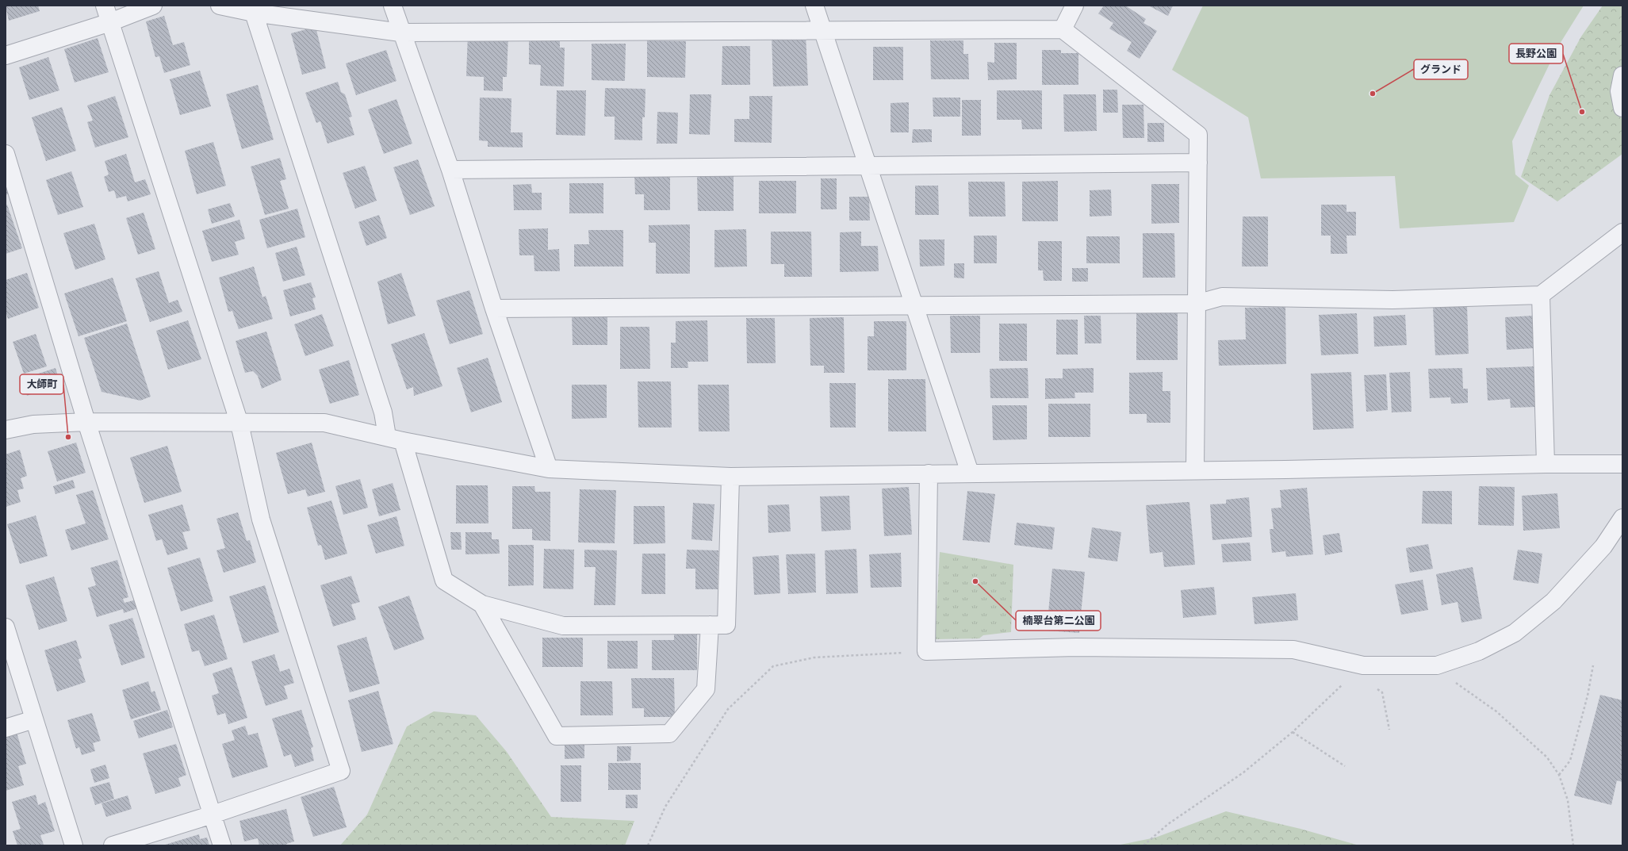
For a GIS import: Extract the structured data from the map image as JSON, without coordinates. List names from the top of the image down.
{
  "places": [
    "グランド",
    "長野公園",
    "大師町",
    "楠翠台第二公園"
  ]
}
